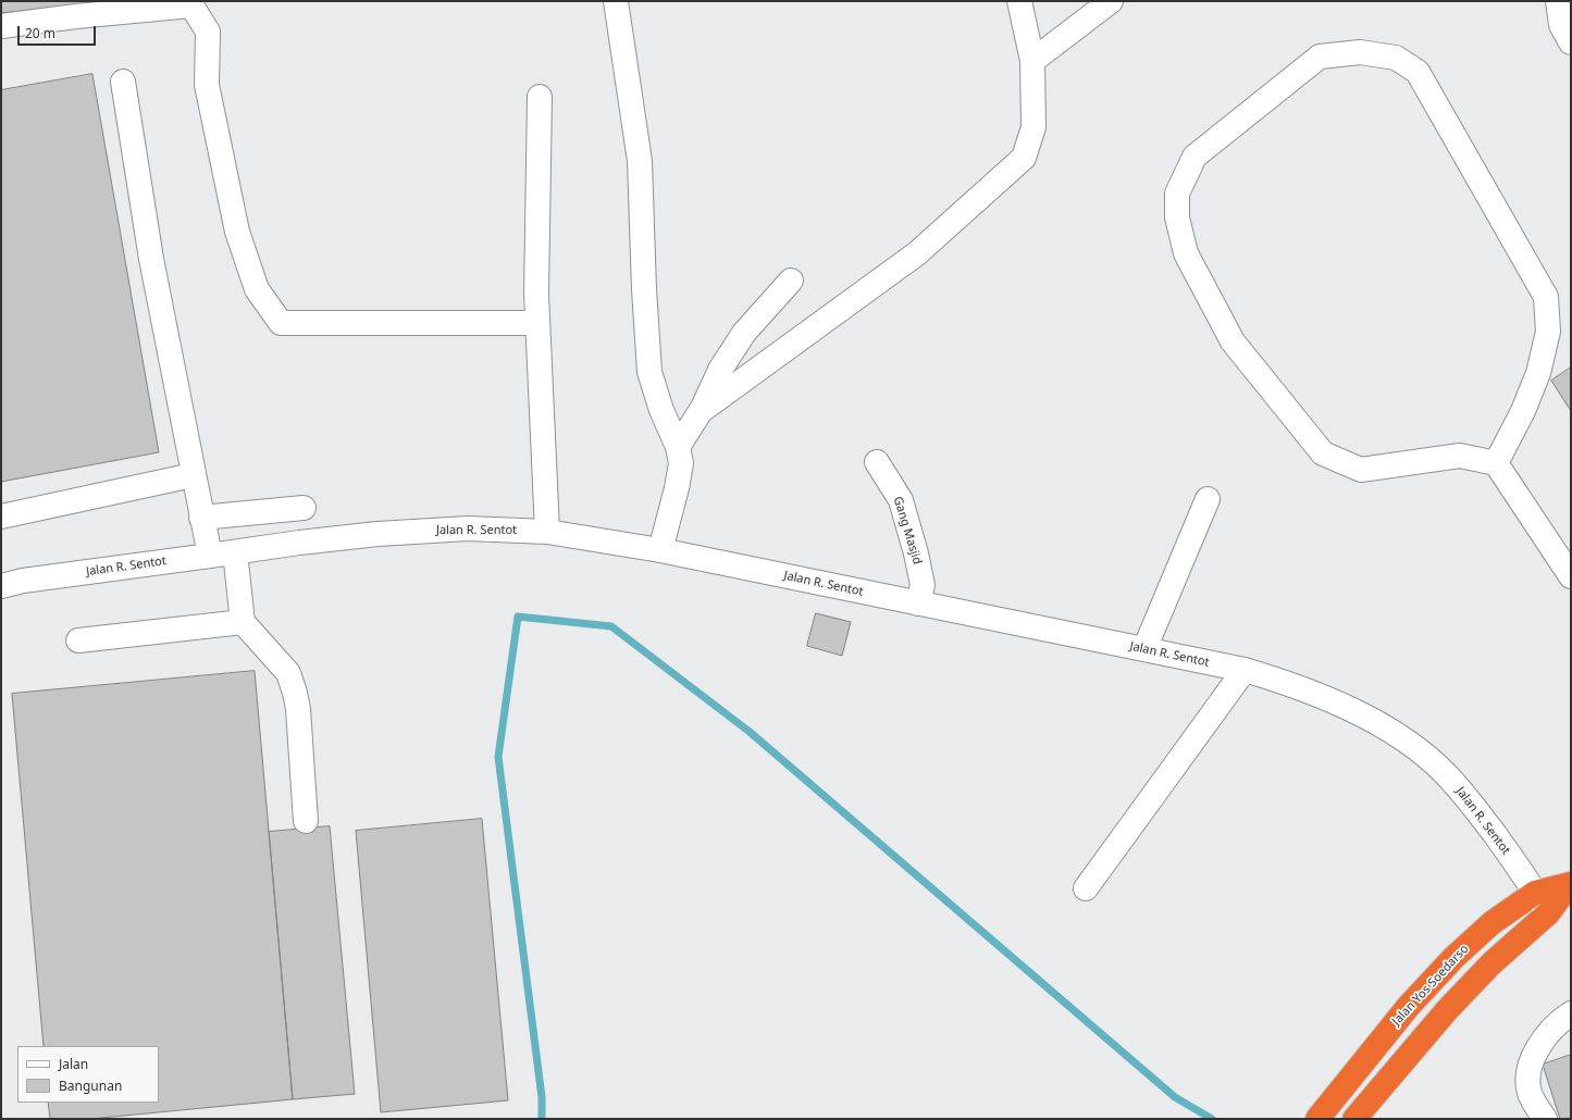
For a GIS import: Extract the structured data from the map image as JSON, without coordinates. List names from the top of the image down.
{
  "streets": {
    "highway": ["Jalan Yos Soedarso"],
    "street": ["Jalan R. Sentot", "Gang Masjid"]
  },
  "crossings": [
    ["Jalan R. Sentot", "Gang Masjid"],
    ["Jalan R. Sentot", "Jalan Yos Soedarso"]
  ],
  "legend": ["Jalan", "Bangunan"],
  "scale_bar": "20 m"
}
